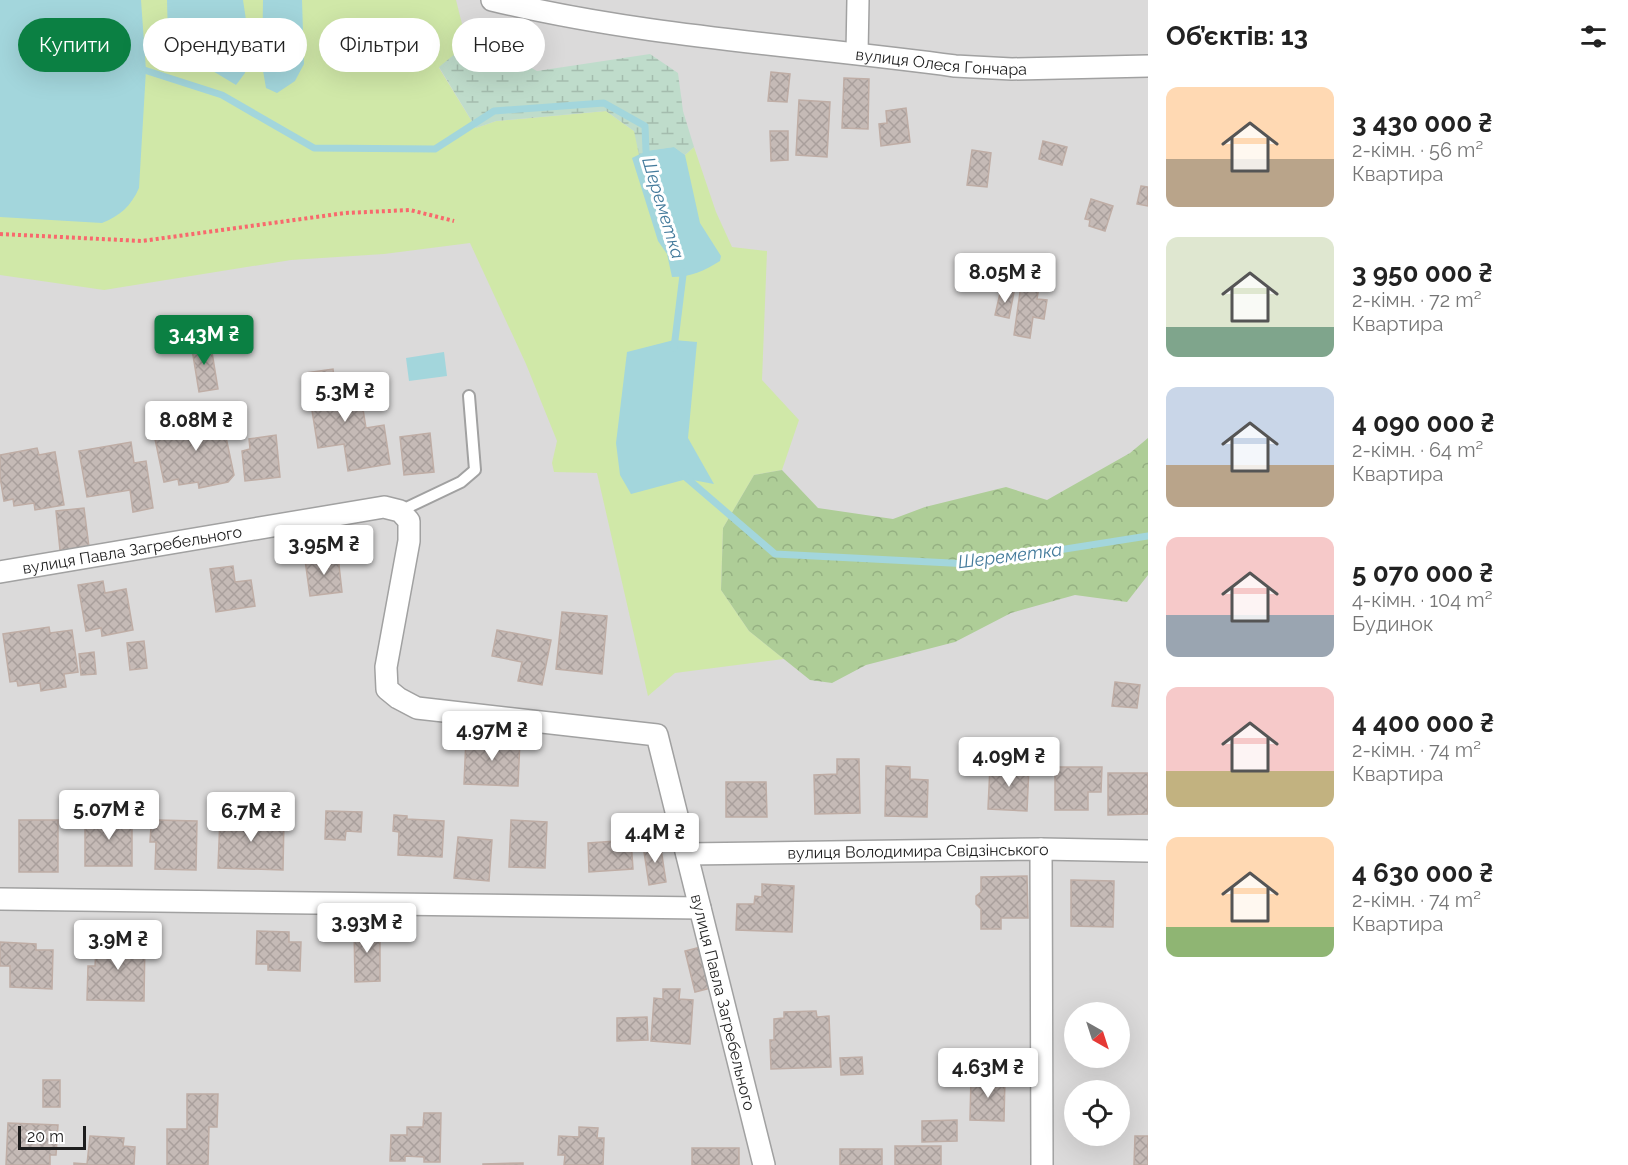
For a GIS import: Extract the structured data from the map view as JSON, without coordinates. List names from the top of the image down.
{
  "streets": {
    "street": ["вулиця Олеся Гончара", "вулиця Павла Загребельного", "вулиця Володимира Свідзінського"]
  },
  "crossings": [
    ["вулиця Павла Загребельного", "вулиця Володимира Свідзінського"]
  ],
  "water": ["Шереметка"],
  "scale_bar": "20 m",
  "north": "bottom right",
  "page": {
    "heading": "Об’єктів: 13",
    "chip": [
      "Купити",
      "Орендувати",
      "Фільтри",
      "Нове"
    ],
    "list": [
      {
        "name": "3 430 000 ₴",
        "note": "2-кімн. · 56 m² · Квартира"
      },
      {
        "name": "3 950 000 ₴",
        "note": "2-кімн. · 72 m² · Квартира"
      },
      {
        "name": "4 090 000 ₴",
        "note": "2-кімн. · 64 m² · Квартира"
      },
      {
        "name": "5 070 000 ₴",
        "note": "4-кімн. · 104 m² · Будинок"
      },
      {
        "name": "4 400 000 ₴",
        "note": "2-кімн. · 74 m² · Квартира"
      },
      {
        "name": "4 630 000 ₴",
        "note": "2-кімн. · 74 m² · Квартира"
      }
    ],
    "price": [
      "8.05M ₴",
      "3.43M ₴",
      "5.3M ₴",
      "8.08M ₴",
      "3.95M ₴",
      "4.97M ₴",
      "4.09M ₴",
      "5.07M ₴",
      "6.7M ₴",
      "4.4M ₴",
      "3.93M ₴",
      "3.9M ₴",
      "4.63M ₴"
    ],
    "scale": "20 m"
  }
}
